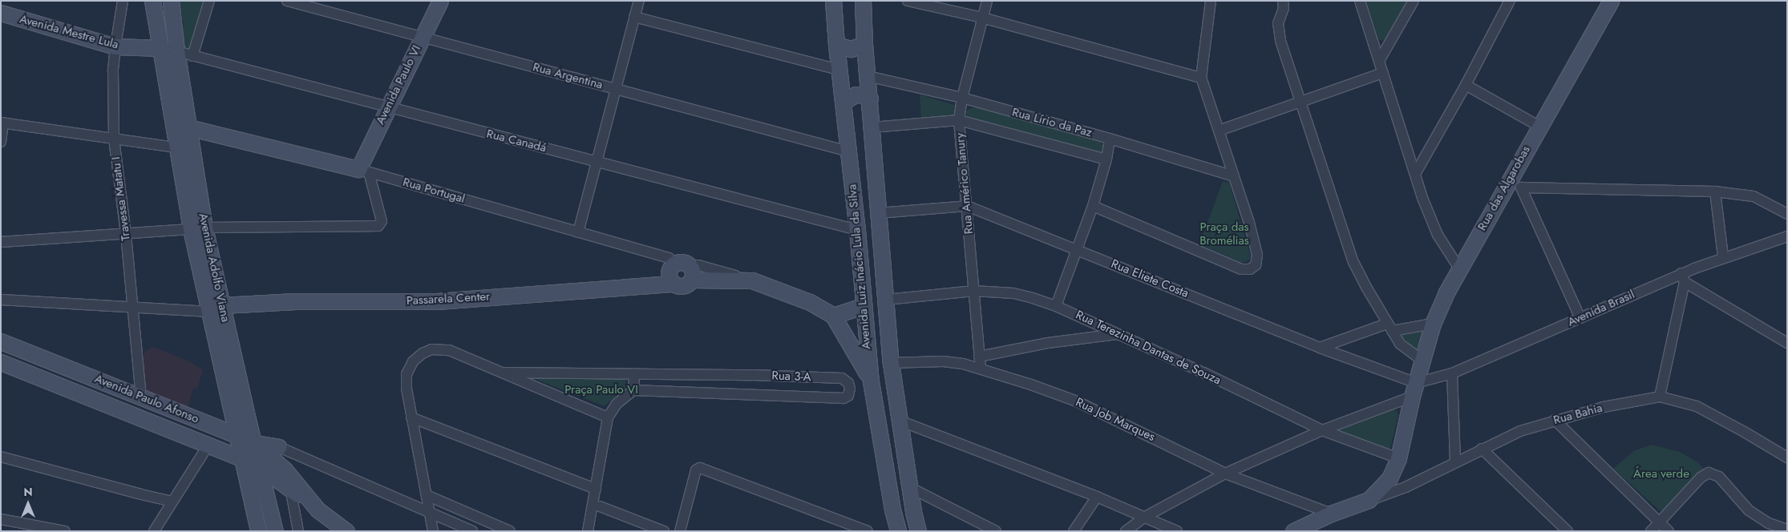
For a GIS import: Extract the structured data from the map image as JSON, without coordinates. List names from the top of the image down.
{
  "streets": {
    "street": [
      "Avenida Mestre Lula",
      "Rua Argentina",
      "Avenida Paulo VI",
      "Rua Lírio da Paz",
      "Rua Canadá",
      "Rua Américo Tanury",
      "Rua das Algarobas",
      "Rua Portugal",
      "Travessa Matatu I",
      "Avenida Luiz Inácio Lula da Silva",
      "Avenida Adolfo Viana",
      "Rua Eliete Costa",
      "Passarela Center",
      "Avenida Brasil",
      "Rua Terezinha Dantas de Souza",
      "Rua 3-A",
      "Avenida Paulo Afonso",
      "Rua Bahia",
      "Rua Job Marques"
    ]
  },
  "crossings": [
    ["Avenida Mestre Lula", "Rua Canadá"],
    ["Avenida Mestre Lula", "Travessa Matatu I"],
    ["Avenida Mestre Lula", "Avenida Adolfo Viana"],
    ["Rua Argentina", "Avenida Paulo VI"],
    ["Rua Argentina", "Avenida Luiz Inácio Lula da Silva"],
    ["Avenida Paulo VI", "Rua Canadá"],
    ["Avenida Paulo VI", "Rua Portugal"],
    ["Rua Lírio da Paz", "Rua Américo Tanury"],
    ["Rua Lírio da Paz", "Avenida Luiz Inácio Lula da Silva"],
    ["Rua Canadá", "Avenida Luiz Inácio Lula da Silva"],
    ["Rua Canadá", "Avenida Adolfo Viana"],
    ["Rua Américo Tanury", "Rua Eliete Costa"],
    ["Rua Américo Tanury", "Rua Terezinha Dantas de Souza"],
    ["Rua Américo Tanury", "Rua Job Marques"],
    ["Rua das Algarobas", "Rua Eliete Costa"],
    ["Rua das Algarobas", "Avenida Brasil"],
    ["Rua das Algarobas", "Rua Terezinha Dantas de Souza"],
    ["Rua das Algarobas", "Rua Bahia"],
    ["Rua Portugal", "Avenida Adolfo Viana"],
    ["Rua Portugal", "Passarela Center"],
    ["Travessa Matatu I", "Avenida Paulo Afonso"],
    ["Avenida Luiz Inácio Lula da Silva", "Rua Eliete Costa"],
    ["Avenida Luiz Inácio Lula da Silva", "Rua Terezinha Dantas de Souza"],
    ["Avenida Luiz Inácio Lula da Silva", "Rua Job Marques"],
    ["Avenida Adolfo Viana", "Passarela Center"],
    ["Avenida Adolfo Viana", "Avenida Paulo Afonso"],
    ["Rua Eliete Costa", "Avenida Brasil"],
    ["Avenida Brasil", "Rua Terezinha Dantas de Souza"],
    ["Avenida Brasil", "Rua Job Marques"]
  ],
  "parks": ["Praça das Bromélias", "Praça Paulo VI", "Área verde"],
  "north": "top"
}
